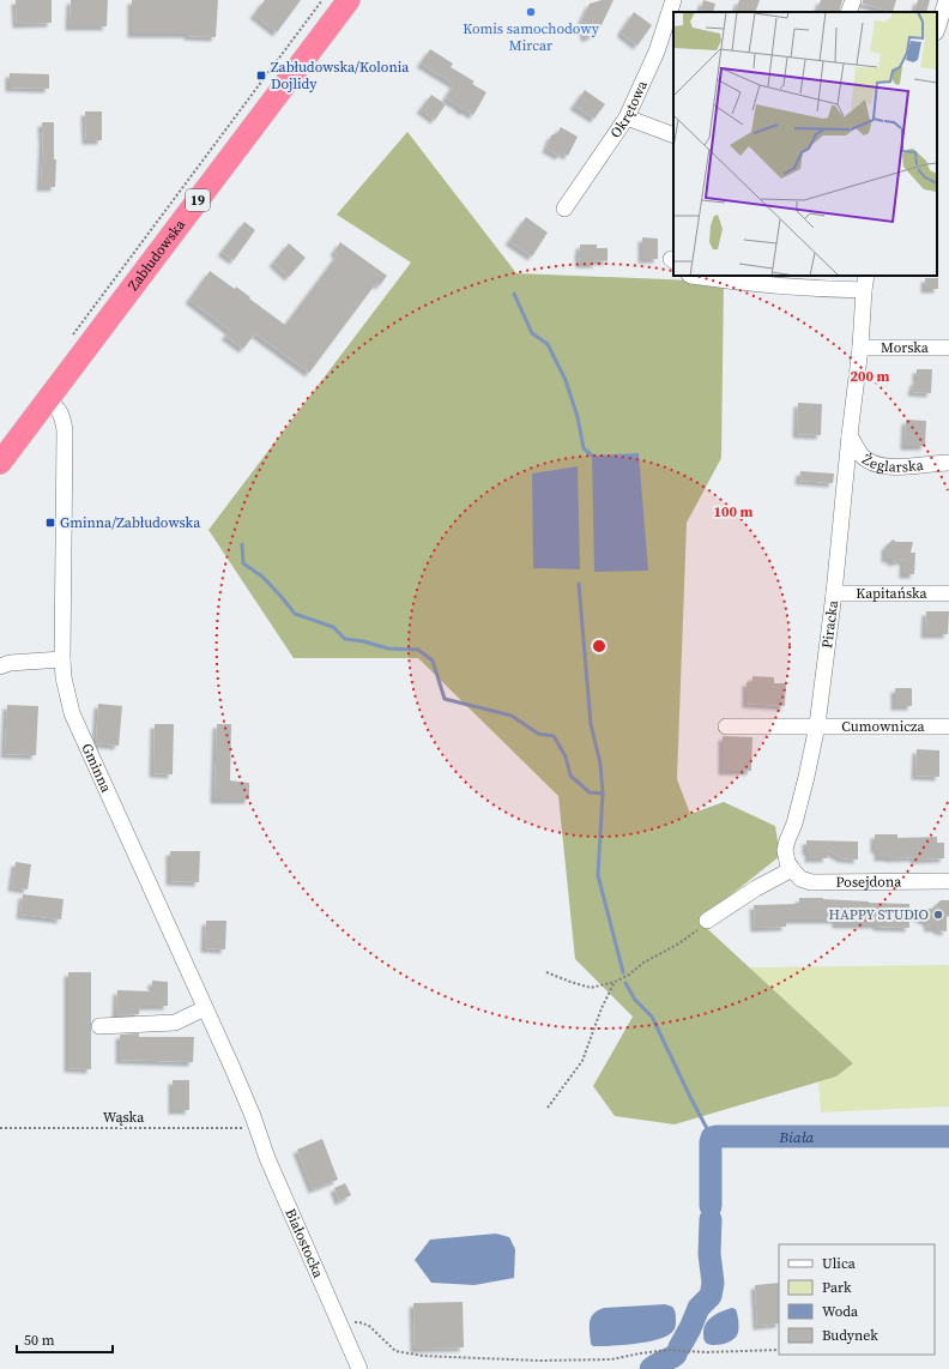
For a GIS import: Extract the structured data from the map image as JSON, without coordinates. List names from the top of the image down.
{
  "streets": {
    "highway": ["19", "Zabłudowska"],
    "street": [
      "Okrętowa",
      "Morska",
      "Żeglarska",
      "Kapitańska",
      "Piracka",
      "Cumownicza",
      "Gminna",
      "Posejdona",
      "Białostocka"
    ],
    "path": ["Wąska"]
  },
  "crossings": [
    ["Zabłudowska", "Gminna"],
    ["Morska", "Piracka"],
    ["Żeglarska", "Piracka"],
    ["Kapitańska", "Piracka"],
    ["Piracka", "Cumownicza"],
    ["Piracka", "Posejdona"],
    ["Gminna", "Wąska"],
    ["Gminna", "Białostocka"],
    ["Wąska", "Białostocka"]
  ],
  "water": ["Biała"],
  "places": {
    "other": ["Komis samochodowy Mircar", "HAPPY STUDIO"],
    "transit": ["Zabłudowska/Kolonia Dojlidy", "Gminna/Zabłudowska"]
  },
  "legend": [
    "Ulica",
    "Park",
    "Woda",
    "Budynek"
  ],
  "scale_bar": "50 m",
  "rings": ["200 m", "100 m"]
}
